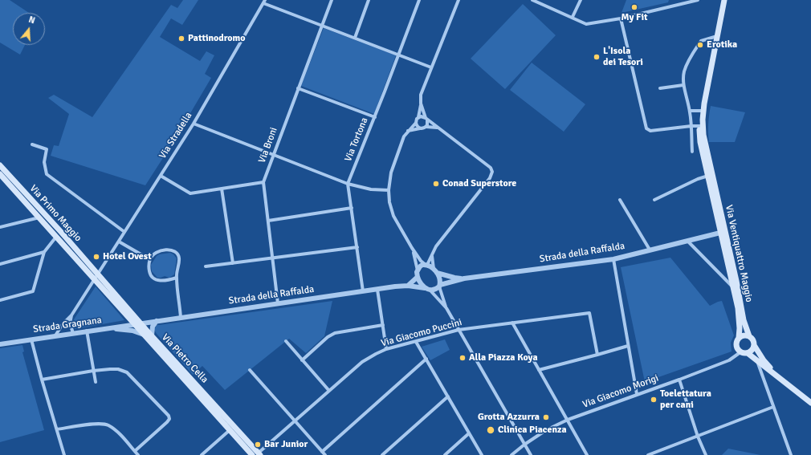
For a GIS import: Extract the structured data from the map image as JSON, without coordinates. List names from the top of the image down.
{
  "streets": {
    "main road": ["Via Primo Maggio", "Via Ventiquattro Maggio", "Via Pietro Cella"],
    "street": [
      "Via Stradella",
      "Via Tortona",
      "Via Broni",
      "Strada della Raffalda",
      "Strada Gragnana",
      "Via Giacomo Puccini",
      "Via Giacomo Morigi"
    ]
  },
  "crossings": [
    ["Via Stradella", "Via Primo Maggio"],
    ["Via Stradella", "Strada Gragnana"],
    ["Via Stradella", "Via Pietro Cella"],
    ["Via Broni", "Strada della Raffalda"],
    ["Via Primo Maggio", "Via Pietro Cella"],
    ["Strada della Raffalda", "Via Ventiquattro Maggio"],
    ["Strada della Raffalda", "Strada Gragnana"],
    ["Strada della Raffalda", "Via Pietro Cella"],
    ["Via Ventiquattro Maggio", "Via Giacomo Morigi"],
    ["Strada Gragnana", "Via Pietro Cella"],
    ["Via Giacomo Puccini", "Via Pietro Cella"]
  ],
  "places": [
    "My Fit",
    "Pattinodromo",
    "Erotika",
    "L'Isola dei Tesori",
    "Conad Superstore",
    "Hotel Ovest",
    "Alla Piazza Koya",
    "Toelettatura per cani",
    "Grotta Azzurra",
    "Clinica Piacenza",
    "Bar Junior"
  ],
  "north": "top"
}
